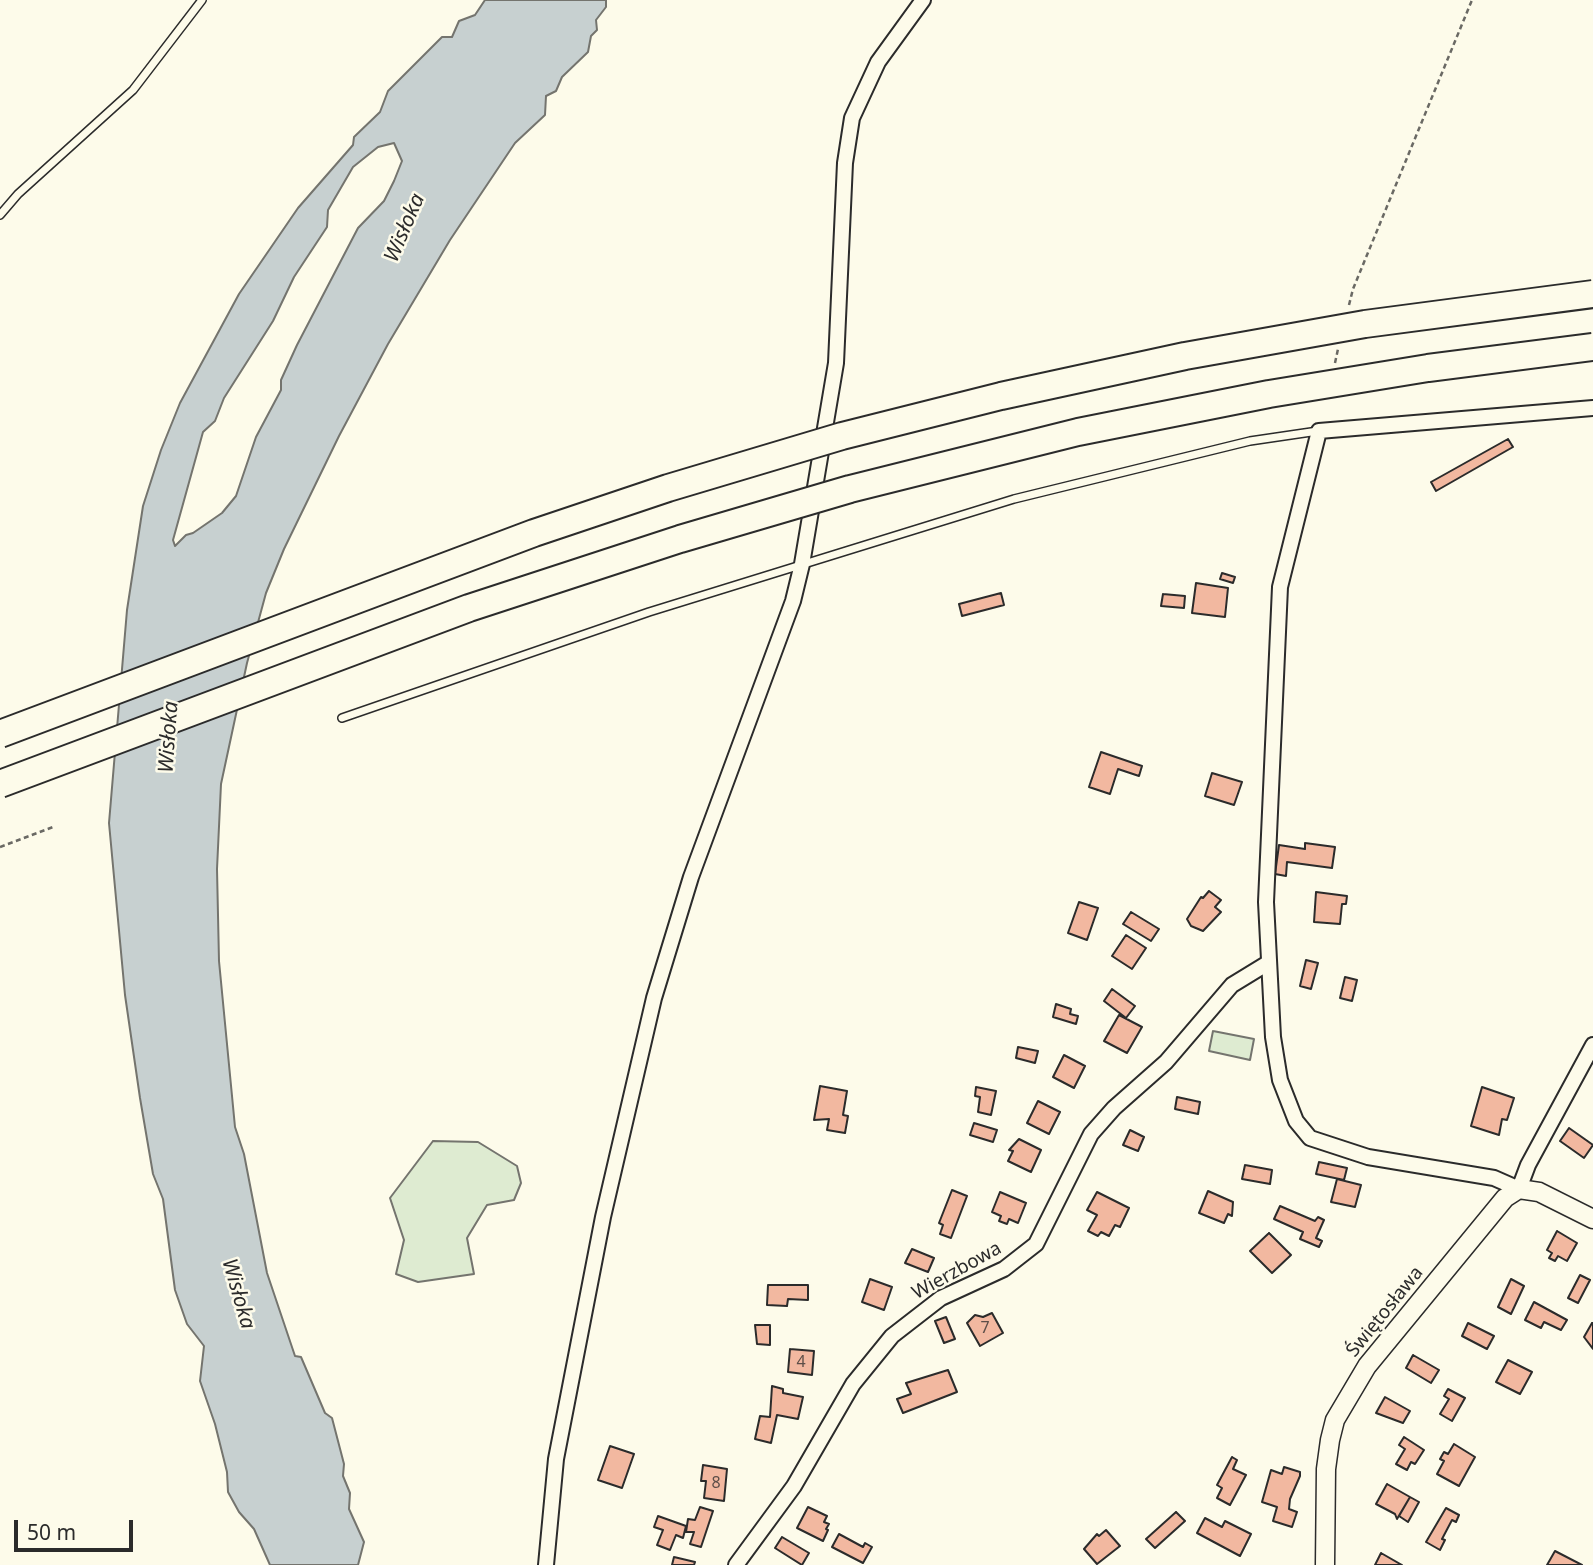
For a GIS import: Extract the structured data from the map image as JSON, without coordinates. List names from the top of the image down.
{
  "streets": {
    "street": ["Wierzbowa", "Świętosława"]
  },
  "water": ["Wisłoka"],
  "house_numbers": ["7", "4", "8"],
  "scale_bar": "50 m"
}
